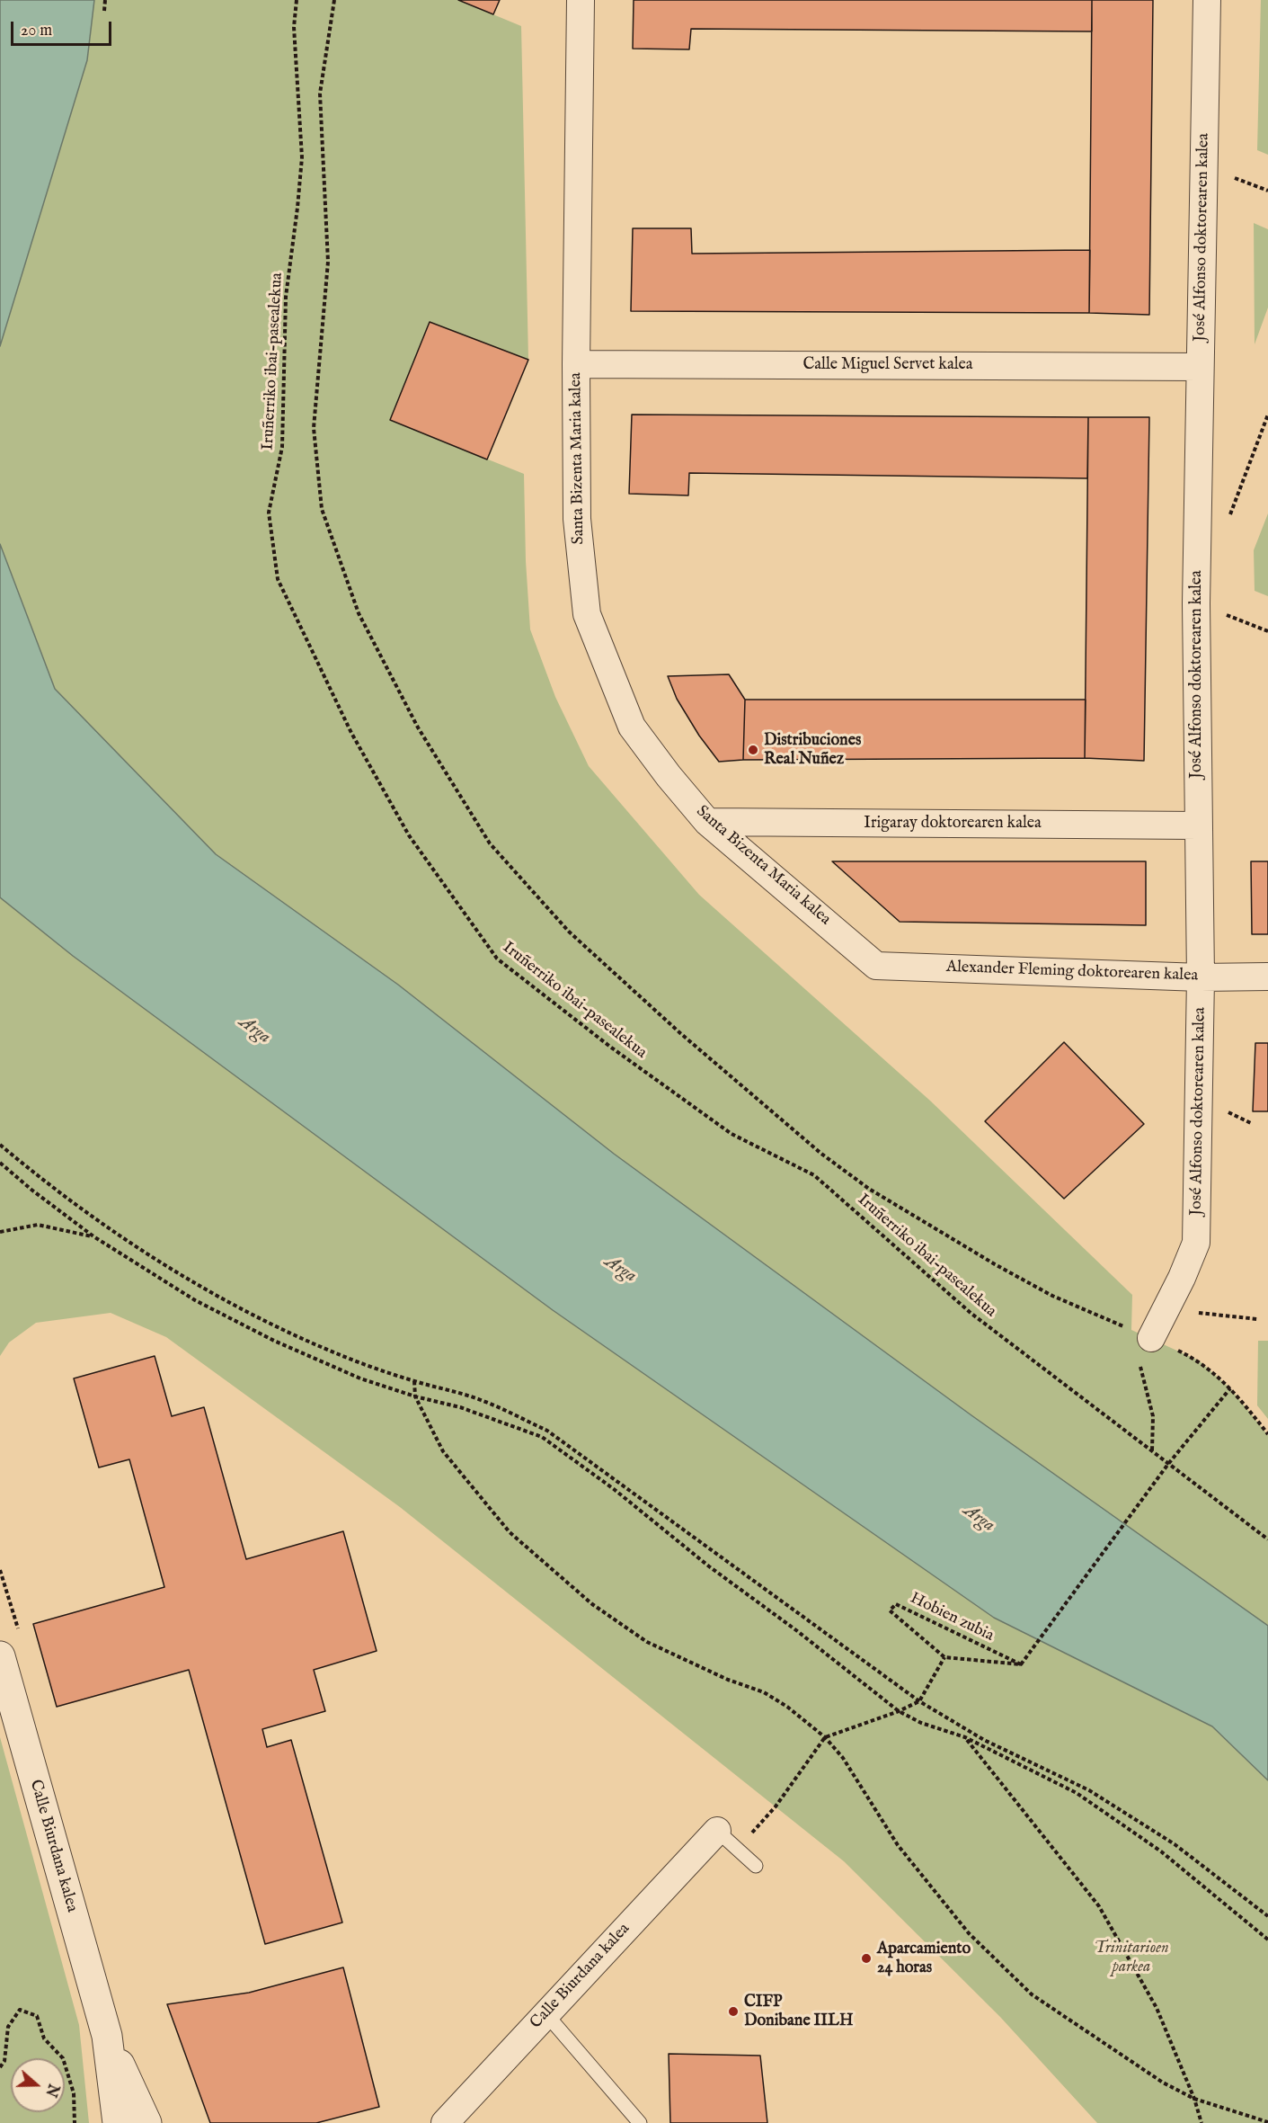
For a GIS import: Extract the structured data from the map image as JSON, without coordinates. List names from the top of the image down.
{
  "streets": {
    "street": [
      "José Alfonso doktorearen kalea",
      "Calle Miguel Servet kalea",
      "Santa Bizenta Maria kalea",
      "Irigaray doktorearen kalea",
      "Alexander Fleming doktorearen kalea",
      "Calle Biurdana kalea"
    ],
    "path": ["Iruñerriko ibai-pasealekua", "Hobien zubia"]
  },
  "crossings": [
    ["José Alfonso doktorearen kalea", "Calle Miguel Servet kalea"],
    ["José Alfonso doktorearen kalea", "Irigaray doktorearen kalea"],
    ["José Alfonso doktorearen kalea", "Alexander Fleming doktorearen kalea"],
    ["Calle Miguel Servet kalea", "Santa Bizenta Maria kalea"],
    ["Santa Bizenta Maria kalea", "Irigaray doktorearen kalea"],
    ["Santa Bizenta Maria kalea", "Alexander Fleming doktorearen kalea"]
  ],
  "water": ["Arga"],
  "parks": ["Trinitarioen parkea"],
  "places": ["Distribuciones Real Nuñez", "Aparcamiento 24 horas", "CIFP Donibane IILH"],
  "scale_bar": "20 m",
  "north": "right"
}
